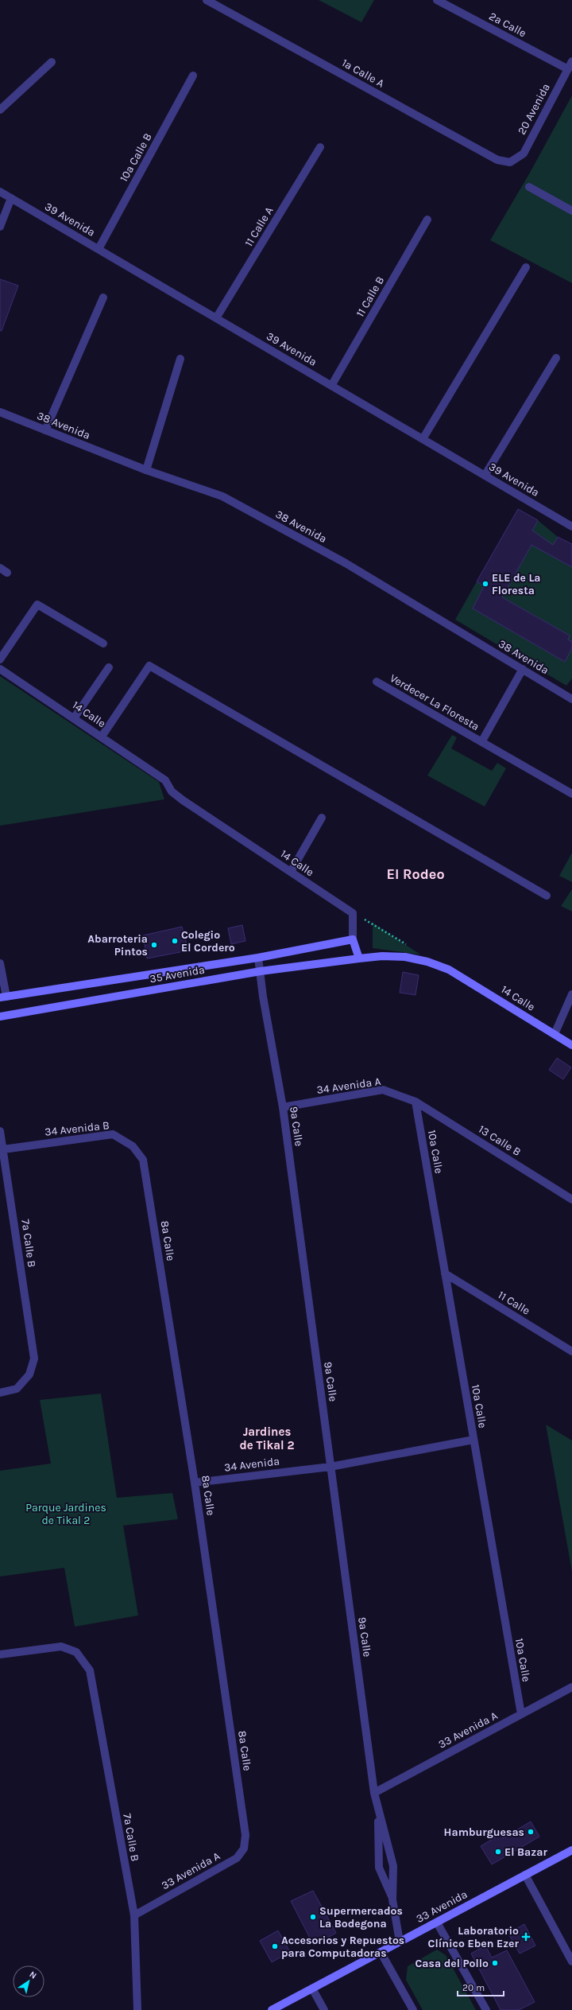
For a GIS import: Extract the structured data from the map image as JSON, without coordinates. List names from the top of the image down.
{
  "streets": {
    "street": [
      "2a Calle",
      "1a Calle A",
      "20 Avenida",
      "10a Calle B",
      "39 Avenida",
      "11 Calle A",
      "11 Calle B",
      "38 Avenida",
      "Verdecer La Floresta",
      "14 Calle",
      "35 Avenida",
      "34 Avenida A",
      "9a Calle",
      "34 Avenida B",
      "13 Calle B",
      "10a Calle",
      "8a Calle",
      "7a Calle B",
      "11 Calle",
      "34 Avenida",
      "33 Avenida A",
      "33 Avenida"
    ]
  },
  "crossings": [
    ["2a Calle", "20 Avenida"],
    ["1a Calle A", "20 Avenida"],
    ["10a Calle B", "39 Avenida"],
    ["39 Avenida", "11 Calle A"],
    ["39 Avenida", "11 Calle B"],
    ["38 Avenida", "Verdecer La Floresta"],
    ["14 Calle", "35 Avenida"],
    ["35 Avenida", "9a Calle"],
    ["34 Avenida A", "9a Calle"],
    ["34 Avenida A", "13 Calle B"],
    ["34 Avenida A", "10a Calle"],
    ["9a Calle", "34 Avenida"],
    ["9a Calle", "33 Avenida A"],
    ["9a Calle", "33 Avenida"],
    ["34 Avenida B", "8a Calle"],
    ["34 Avenida B", "7a Calle B"],
    ["13 Calle B", "10a Calle"],
    ["10a Calle", "11 Calle"],
    ["10a Calle", "34 Avenida"],
    ["10a Calle", "33 Avenida A"],
    ["8a Calle", "34 Avenida"],
    ["8a Calle", "33 Avenida A"],
    ["7a Calle B", "33 Avenida A"]
  ],
  "districts": ["El Rodeo", "Jardines de Tikal 2"],
  "parks": ["Parque Jardines de Tikal 2"],
  "places": {
    "other": [
      "ELE de La Floresta",
      "Colegio El Cordero",
      "Abarroteria Pintos",
      "Hamburguesas",
      "El Bazar",
      "Supermercados La Bodegona",
      "Accesorios y Repuestos para Computadoras",
      "Casa del Pollo"
    ],
    "health": ["Laboratorio Clínico Eben Ezer"]
  },
  "scale_bar": "20 m",
  "north": "top right"
}
